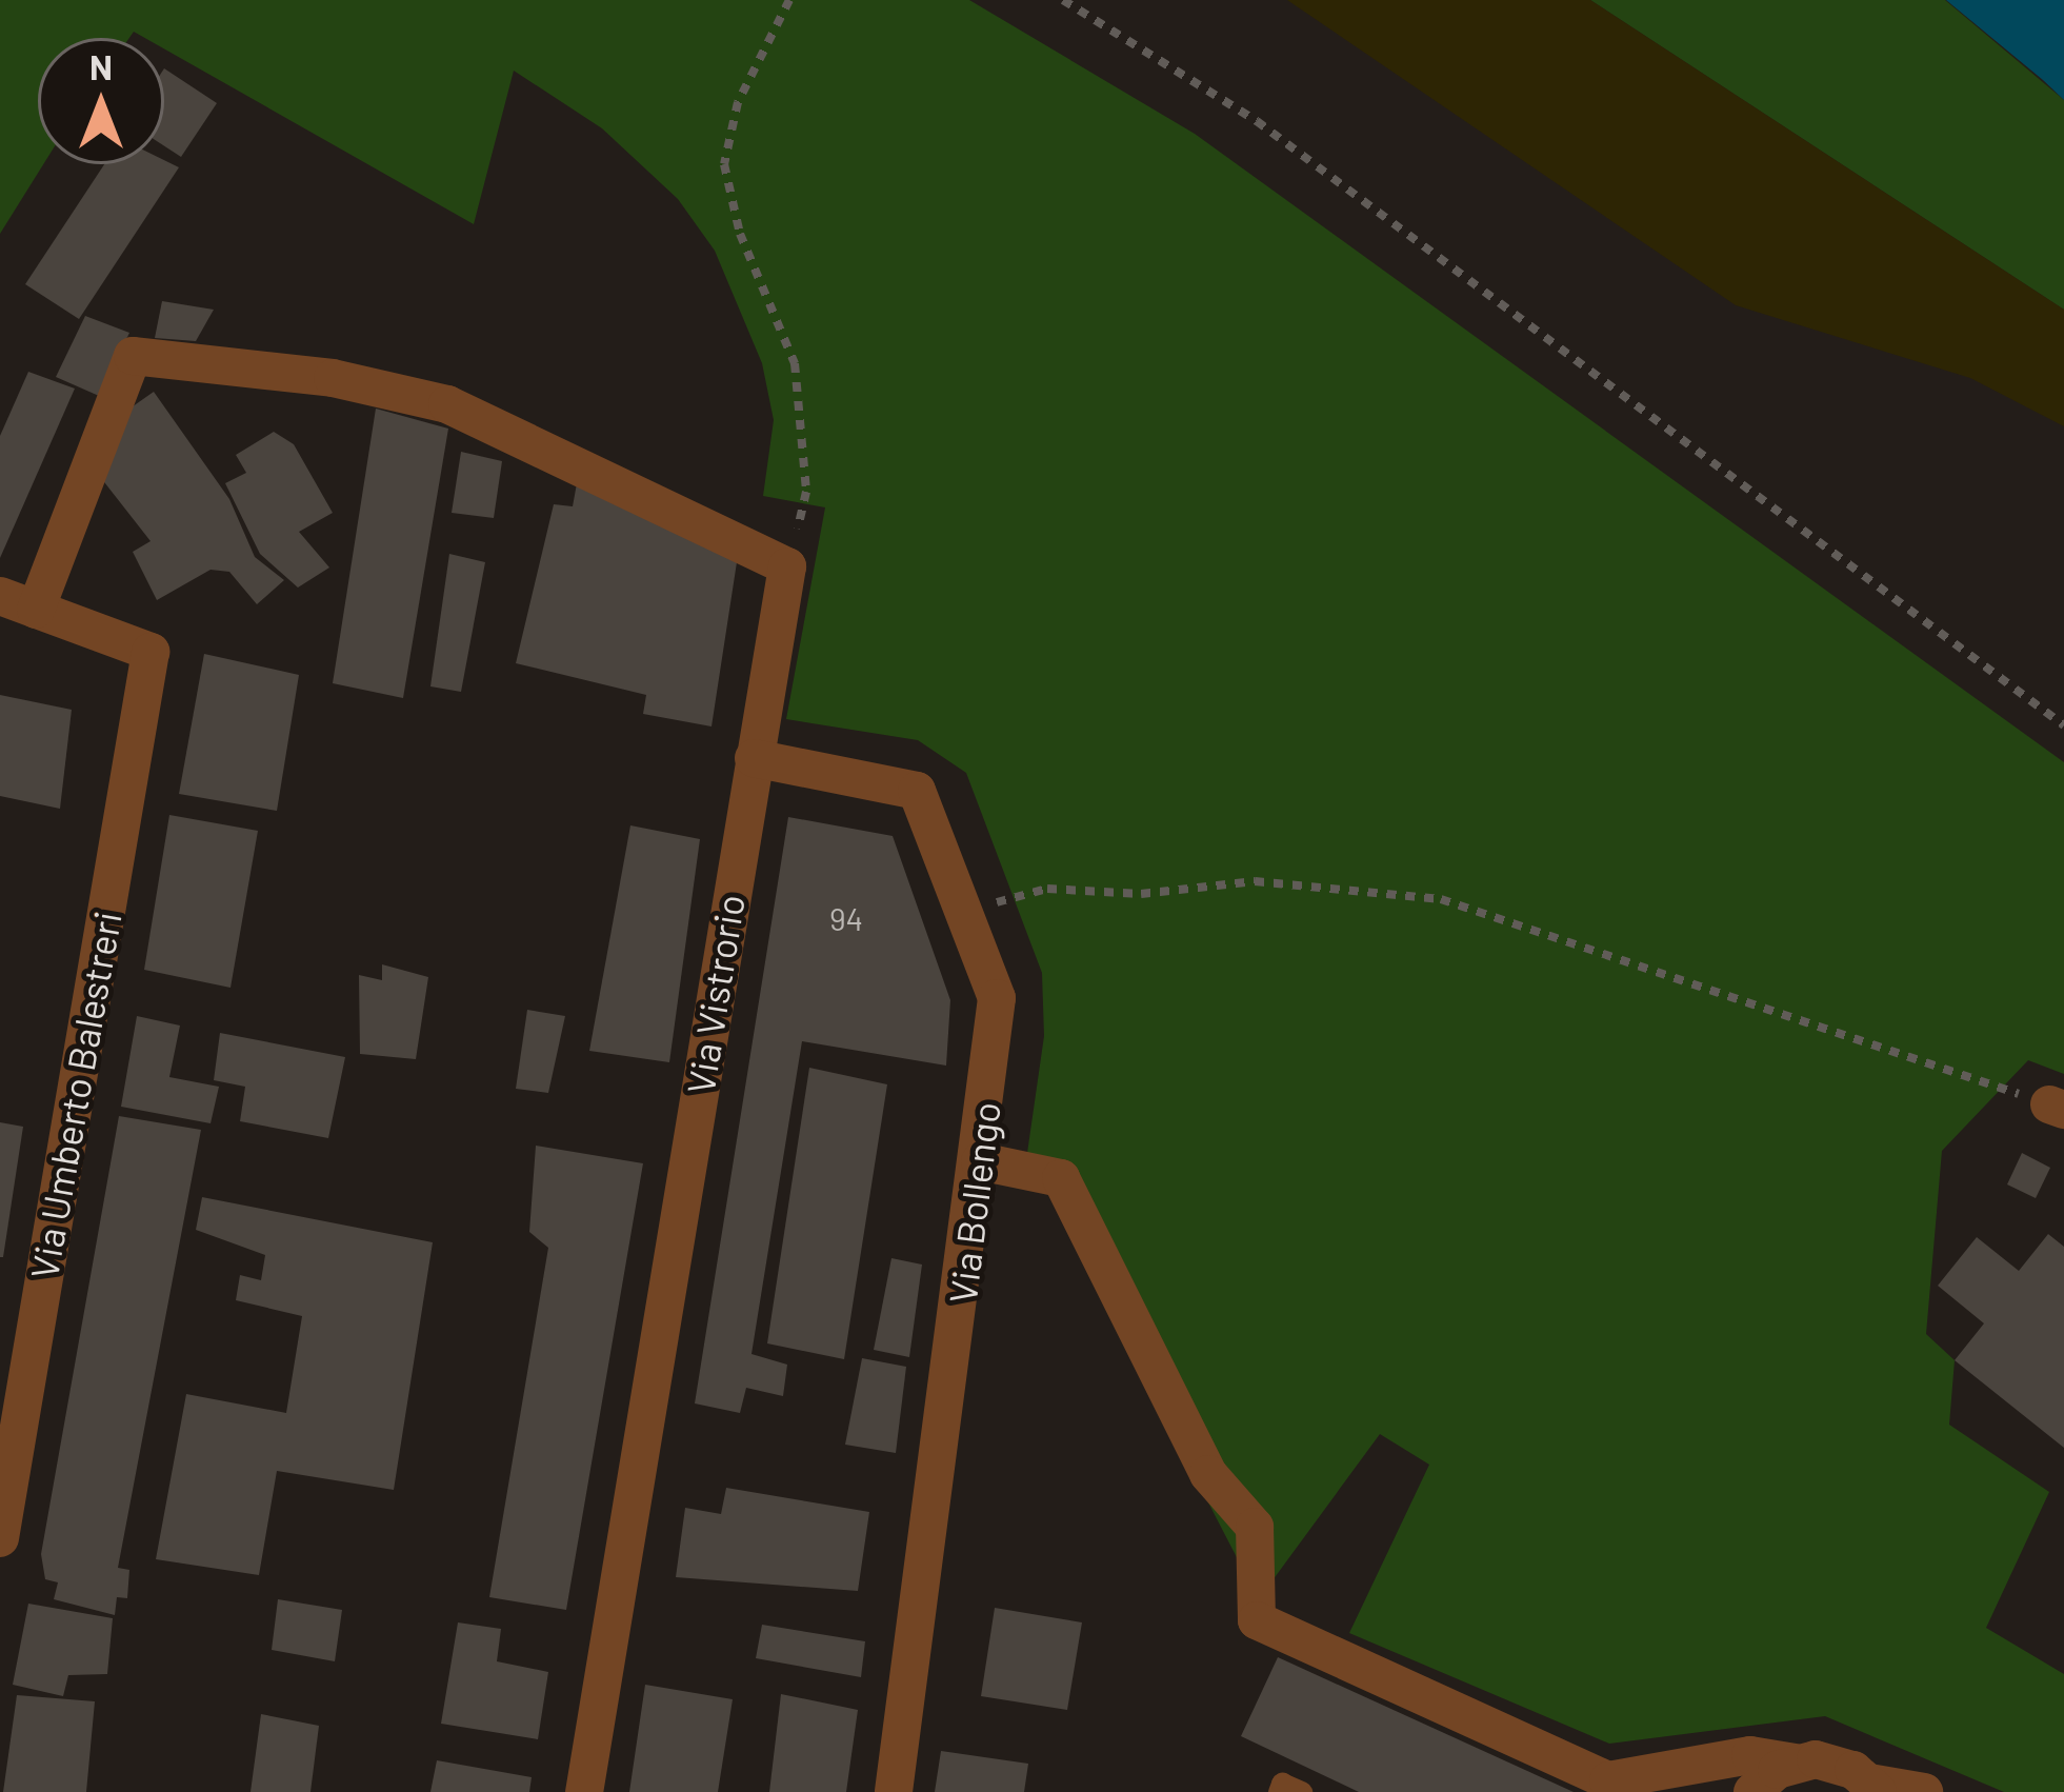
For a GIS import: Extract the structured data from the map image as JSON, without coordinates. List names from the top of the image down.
{
  "streets": {
    "street": ["Via Vistrorio", "Via Umberto Balestreri", "Via Bollengo"]
  },
  "crossings": [
    ["Via Vistrorio", "Via Bollengo"]
  ],
  "house_numbers": ["94"],
  "north": "top"
}
